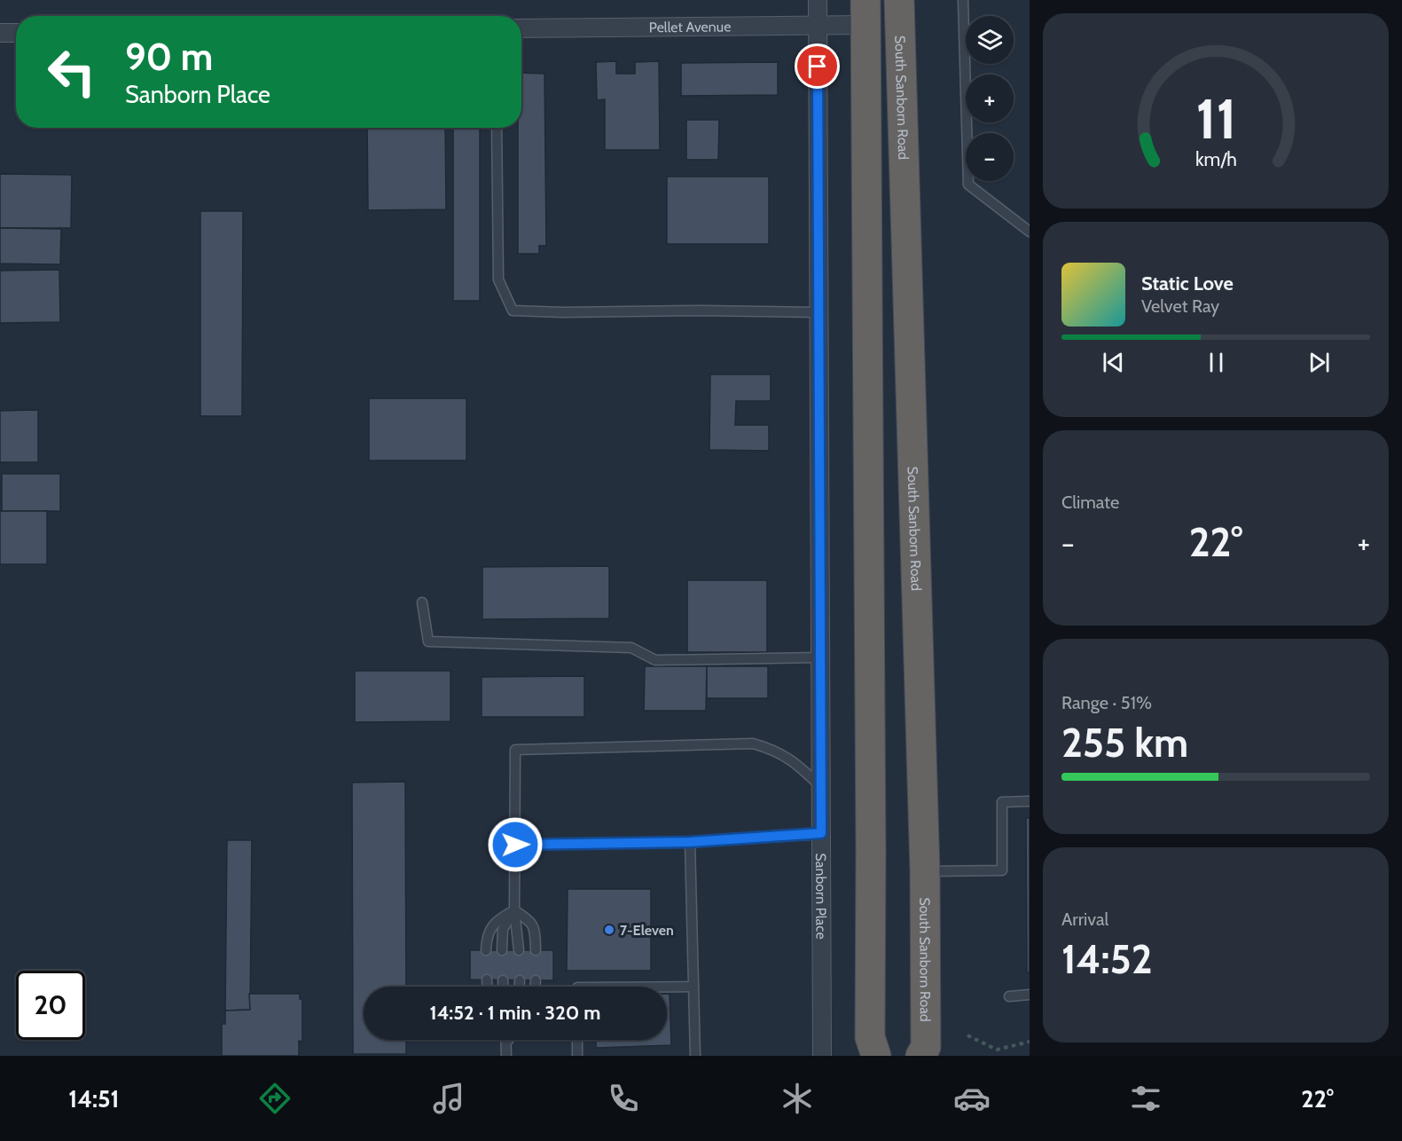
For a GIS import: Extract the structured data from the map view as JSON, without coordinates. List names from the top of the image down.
{
  "streets": {
    "highway": ["South Sanborn Road"],
    "street": ["Pellet Avenue", "Sanborn Place"]
  },
  "crossings": [
    ["Pellet Avenue", "Sanborn Place"]
  ],
  "places": ["7-Eleven"],
  "page": {
    "map_buttons": ["+", "−"],
    "turn": ["90 m", "Sanborn Place"],
    "song": ["Static Love", "Velvet Ray"],
    "tile": [
      "Climate",
      ["Range · 51%", "255 km"],
      ["Arrival", "14:52"]
    ],
    "heat": ["−", "22°", "+"],
    "limit": "20",
    "trip": "14:52 · 1 min · 320 m",
    "tabs": ["14:51", "22°"],
    "gauge": ["11", "km/h"]
  }
}
